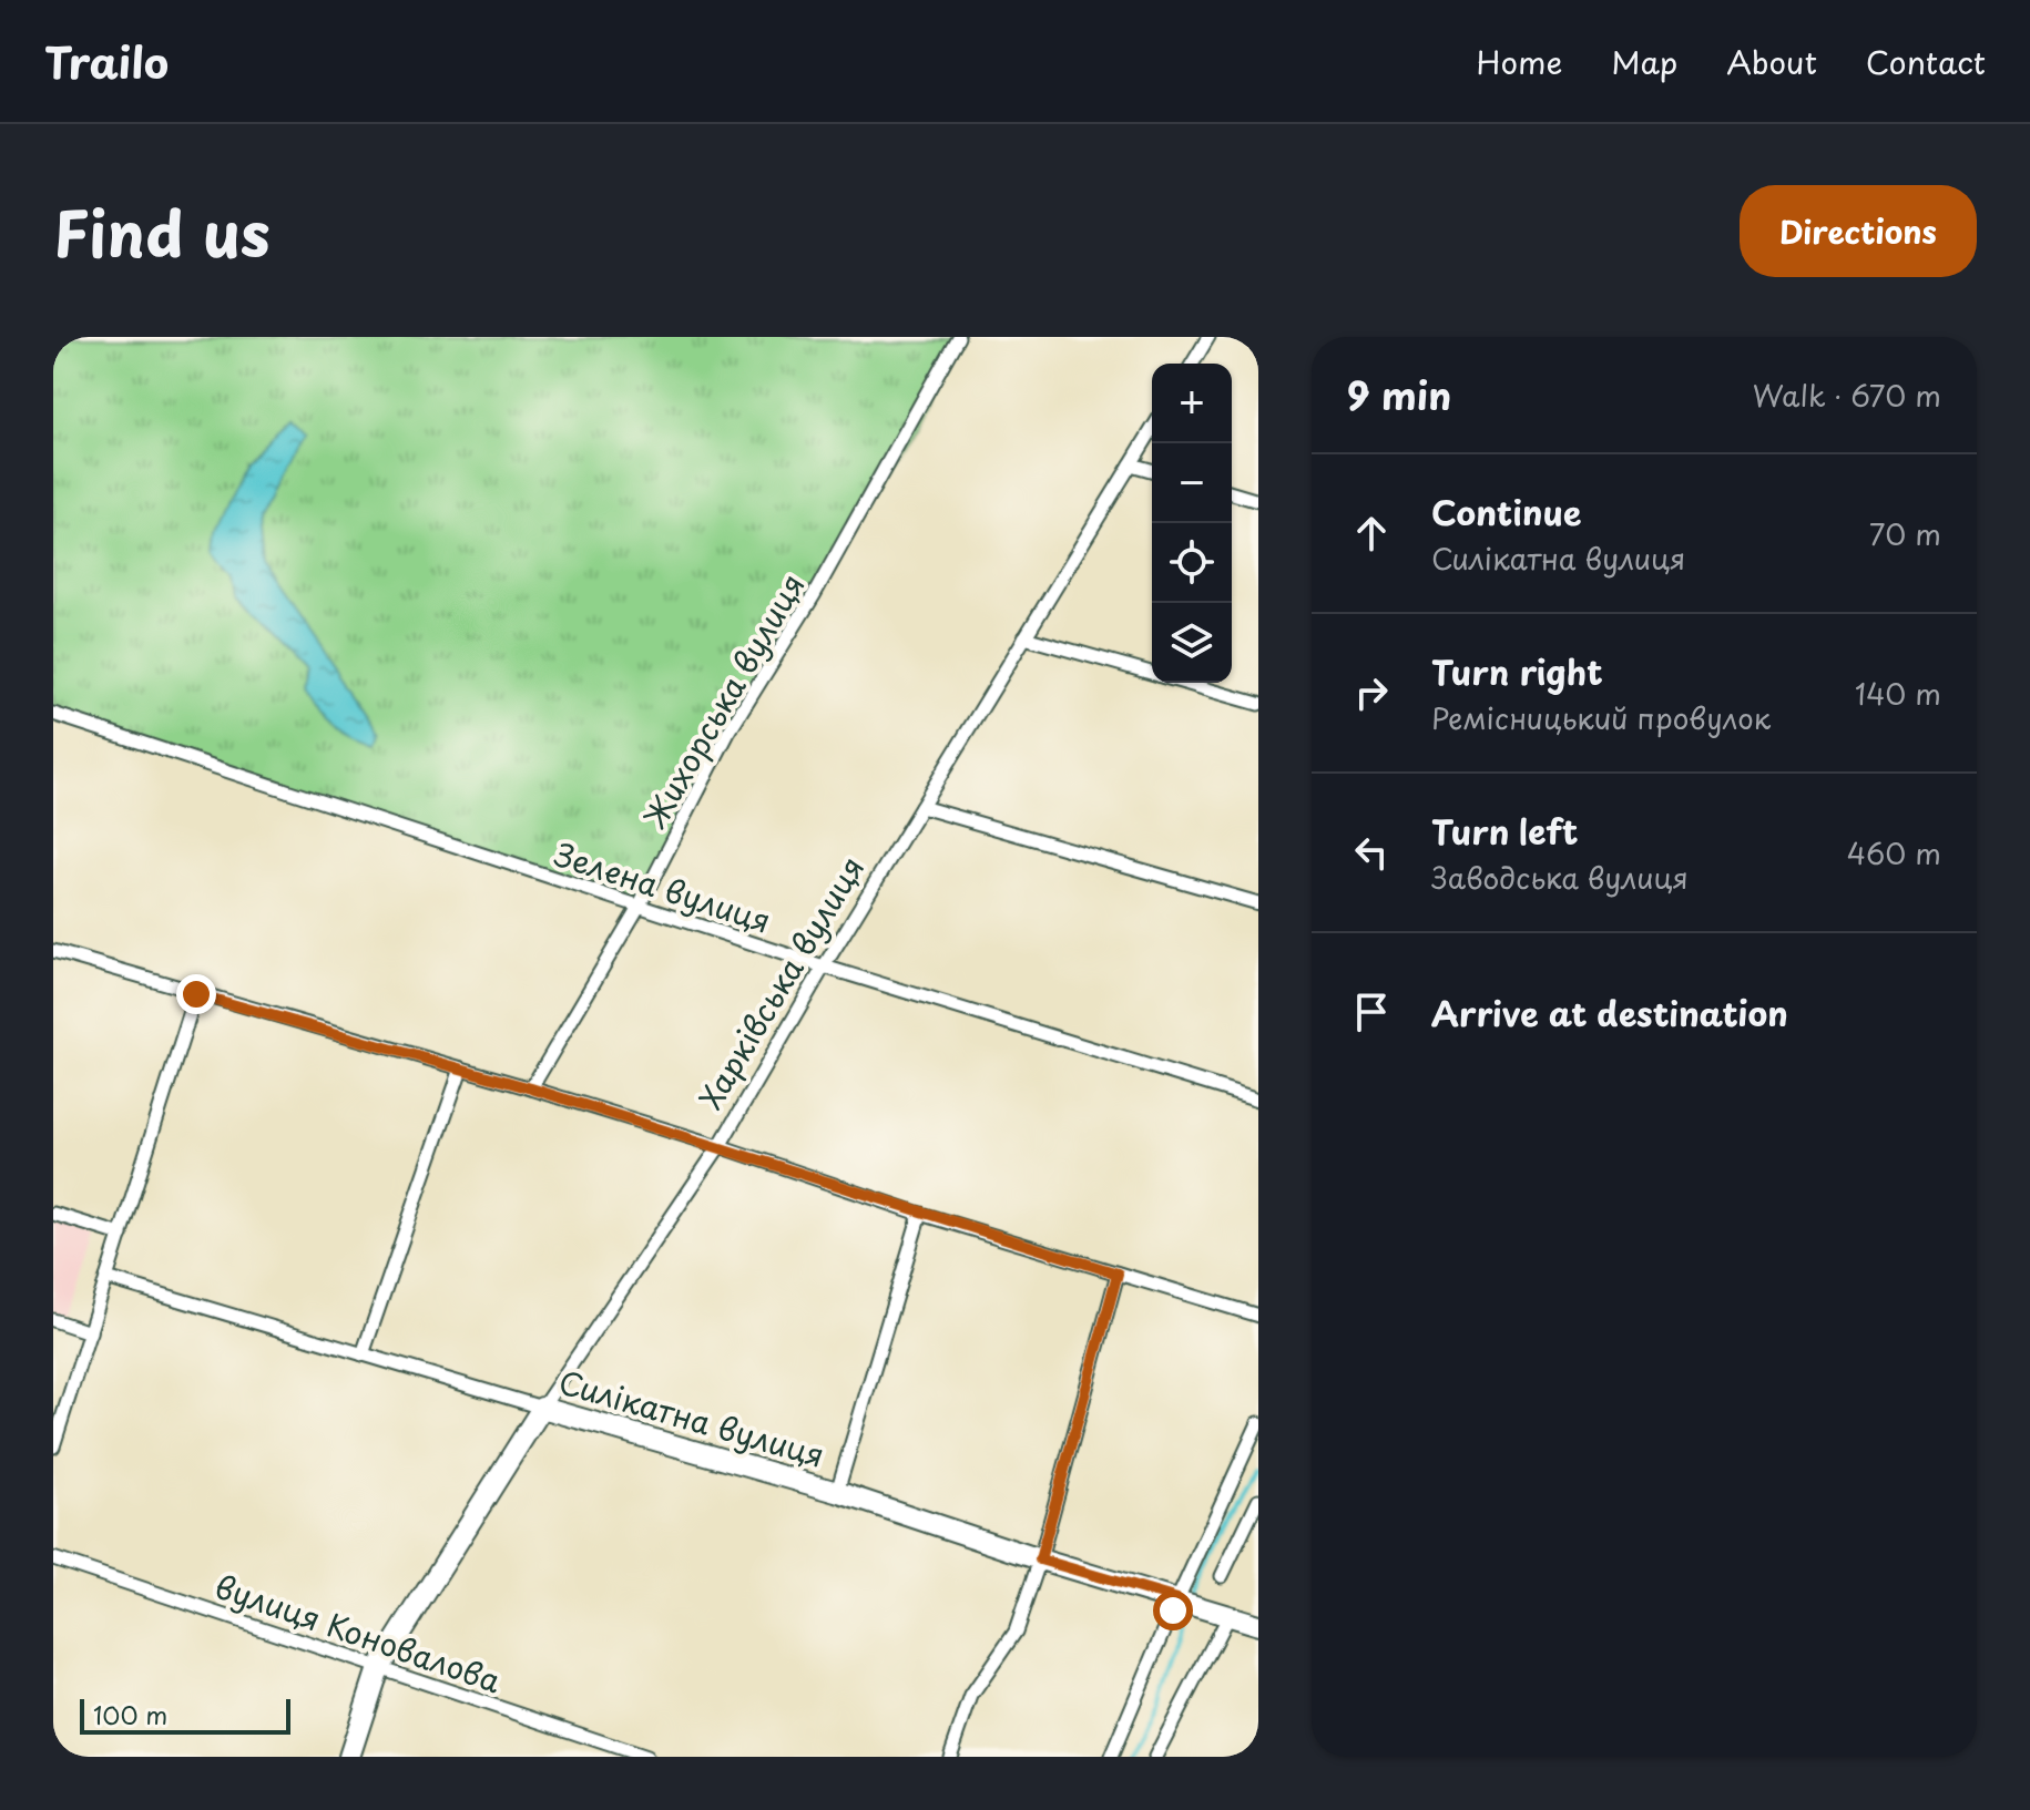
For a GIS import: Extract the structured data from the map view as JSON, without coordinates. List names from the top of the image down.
{
  "streets": {
    "main road": ["Харківська вулиця", "Силікатна вулиця"],
    "street": ["Жихорська вулиця", "Зелена вулиця", "вулиця Коновалова"]
  },
  "crossings": [
    ["Жихорська вулиця", "Зелена вулиця"],
    ["Зелена вулиця", "Харківська вулиця"],
    ["Харківська вулиця", "Силікатна вулиця"],
    ["Харківська вулиця", "вулиця Коновалова"]
  ],
  "scale_bar": "100 m",
  "page": {
    "header": "Trailo",
    "nav": [
      "Home",
      "Map",
      "About",
      "Contact"
    ],
    "title": "Find us",
    "buttons": "Directions",
    "heading": ["9 min", "Walk · 670 m"],
    "map_buttons": ["+", "−"],
    "list": [
      ["Continue", "Силікатна вулиця", "70 m"],
      ["Turn right", "Ремісницький провулок", "140 m"],
      ["Turn left", "Заводська вулиця", "460 m"],
      "Arrive at destination"
    ],
    "scale": "100 m"
  }
}
